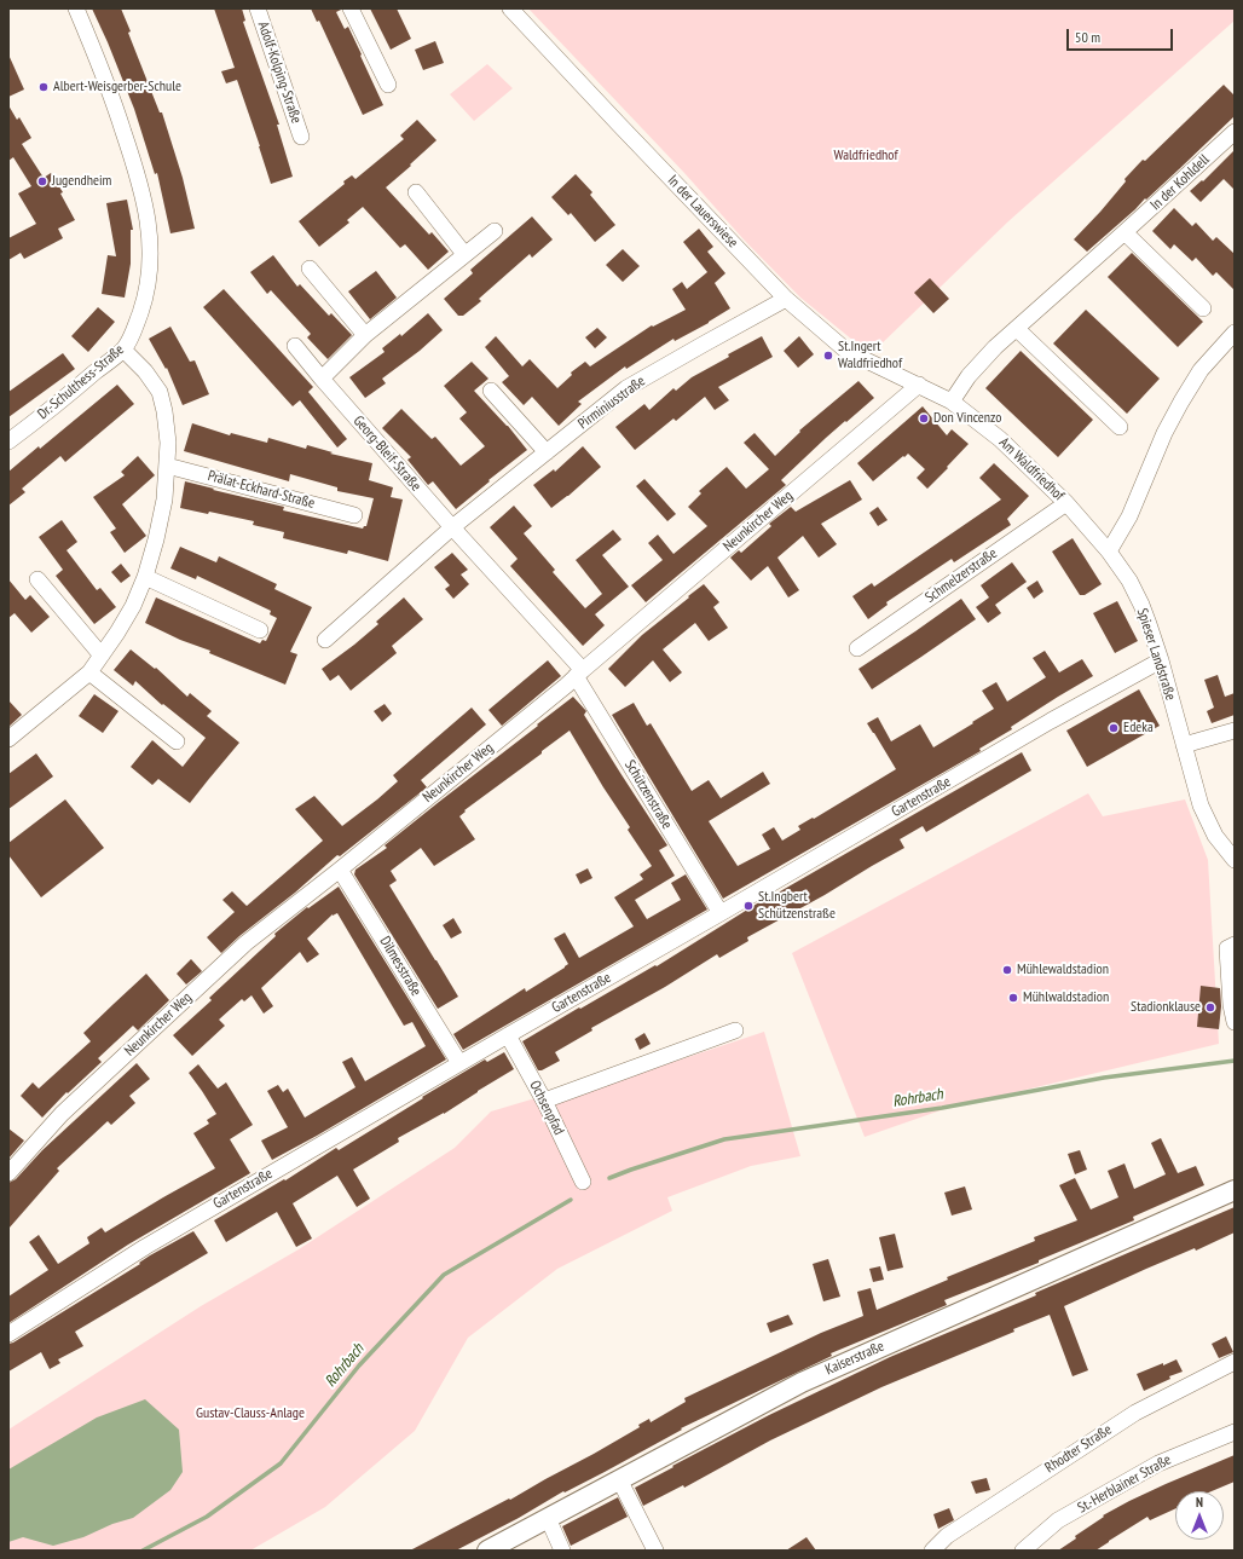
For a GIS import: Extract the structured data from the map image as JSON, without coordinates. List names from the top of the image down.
{
  "streets": {
    "main road": ["Kaiserstraße"],
    "street": [
      "Adolf-Kolping-Straße",
      "In der Kohldell",
      "In der Lauerswiese",
      "Dr.-Schulthess-Straße",
      "Pirminiusstraße",
      "Georg-Bleif-Straße",
      "Am Waldfriedhof",
      "Prälat-Eckhard-Straße",
      "Neunkircher Weg",
      "Schmelzerstraße",
      "Spieser Landstraße",
      "Schützenstraße",
      "Gartenstraße",
      "Dilmesstraße",
      "Ochsenpfad",
      "Rhodter Straße",
      "St.-Herblainer Straße"
    ]
  },
  "crossings": [
    ["In der Kohldell", "Am Waldfriedhof"],
    ["In der Lauerswiese", "Pirminiusstraße"],
    ["In der Lauerswiese", "Am Waldfriedhof"],
    ["In der Lauerswiese", "Neunkircher Weg"],
    ["Pirminiusstraße", "Georg-Bleif-Straße"],
    ["Georg-Bleif-Straße", "Neunkircher Weg"],
    ["Georg-Bleif-Straße", "Schützenstraße"],
    ["Am Waldfriedhof", "Neunkircher Weg"],
    ["Am Waldfriedhof", "Schmelzerstraße"],
    ["Am Waldfriedhof", "Spieser Landstraße"],
    ["Neunkircher Weg", "Schützenstraße"],
    ["Neunkircher Weg", "Dilmesstraße"],
    ["Spieser Landstraße", "Gartenstraße"],
    ["Schützenstraße", "Gartenstraße"],
    ["Gartenstraße", "Dilmesstraße"],
    ["Gartenstraße", "Ochsenpfad"]
  ],
  "water": ["Rohrbach"],
  "parks": ["Waldfriedhof", "Gustav-Clauss-Anlage"],
  "places": [
    "Albert-Weisgerber-Schule",
    "Jugendheim",
    "St.Ingert Waldfriedhof",
    "Don Vincenzo",
    "Edeka",
    "St.Ingbert Schützenstraße",
    "Mühlewaldstadion",
    "Mühlwaldstadion",
    "Stadionklause"
  ],
  "scale_bar": "50 m",
  "north": "top"
}
